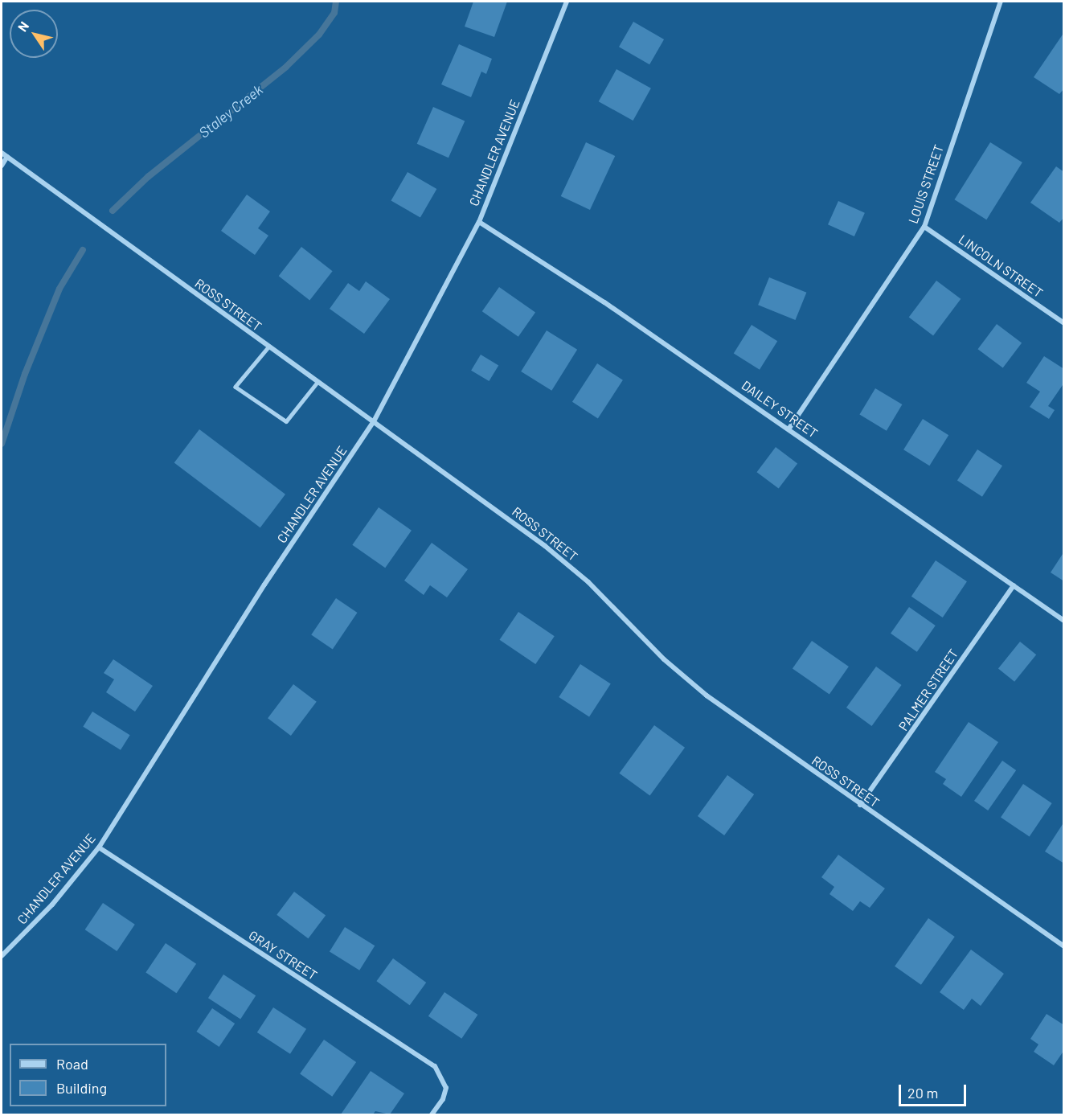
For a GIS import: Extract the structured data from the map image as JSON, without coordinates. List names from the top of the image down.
{
  "streets": {
    "street": [
      "CHANDLER AVENUE",
      "LOUIS STREET",
      "LINCOLN STREET",
      "ROSS STREET",
      "DAILEY STREET",
      "PALMER STREET",
      "GRAY STREET"
    ]
  },
  "crossings": [
    ["CHANDLER AVENUE", "ROSS STREET"],
    ["CHANDLER AVENUE", "DAILEY STREET"],
    ["CHANDLER AVENUE", "GRAY STREET"],
    ["LOUIS STREET", "LINCOLN STREET"],
    ["LOUIS STREET", "DAILEY STREET"],
    ["ROSS STREET", "PALMER STREET"],
    ["DAILEY STREET", "PALMER STREET"]
  ],
  "water": ["Staley Creek"],
  "legend": ["Road", "Building"],
  "scale_bar": "20 m",
  "north": "top left"
}
